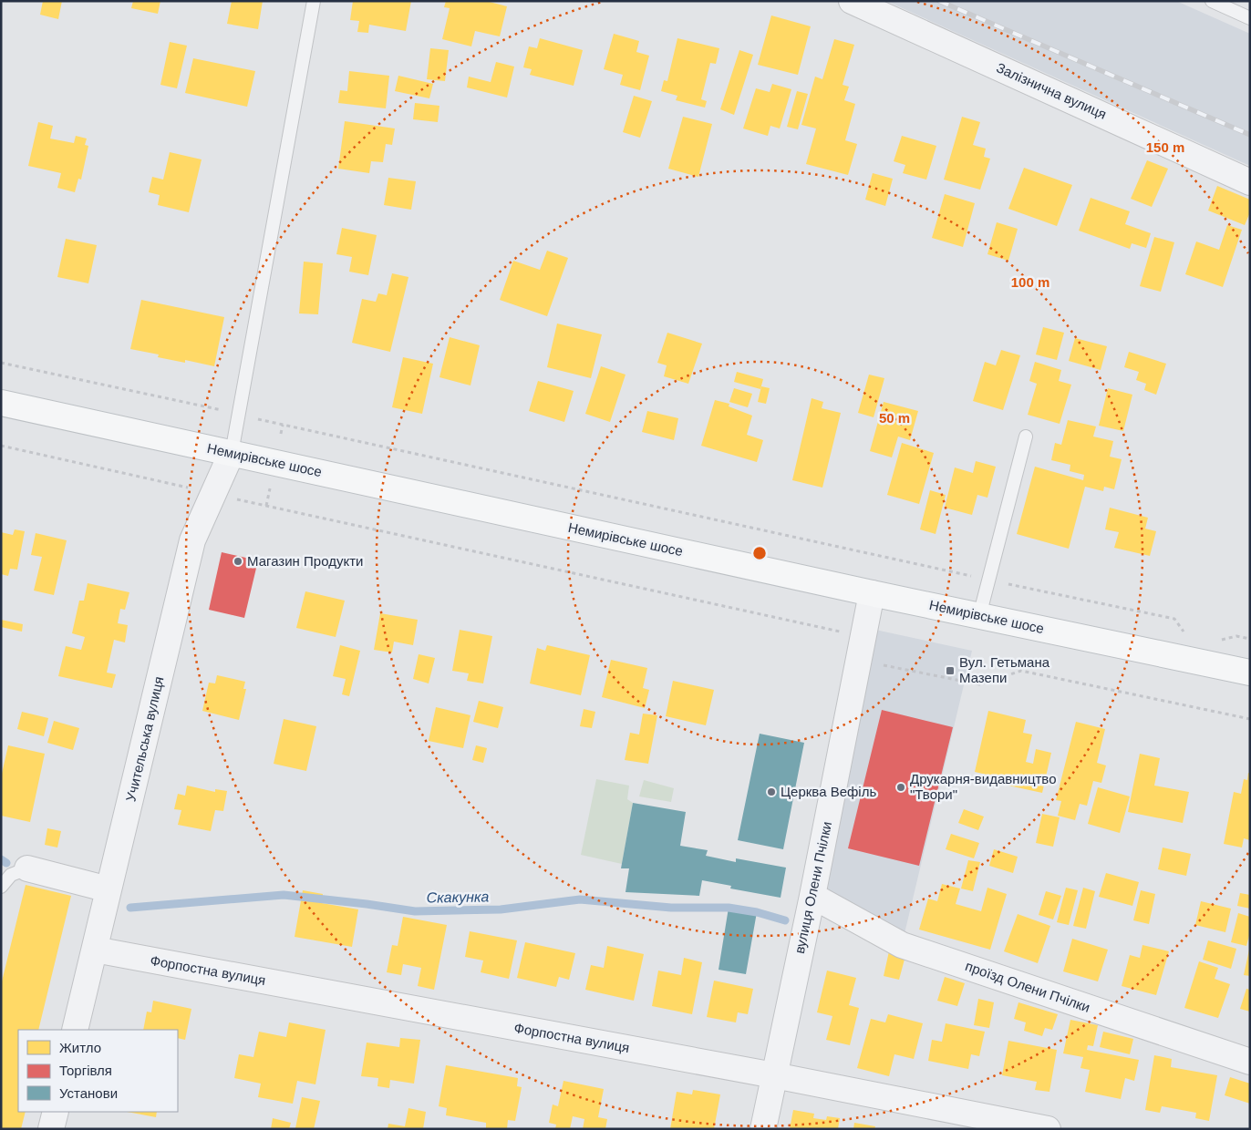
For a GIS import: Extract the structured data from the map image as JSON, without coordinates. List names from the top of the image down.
{
  "streets": {
    "main road": ["Немирівське шосе"],
    "street": [
      "Залізнична вулиця",
      "Учительська вулиця",
      "вулиця Олени Пчілки",
      "Форпостна вулиця",
      "проїзд Олени Пчілки"
    ]
  },
  "crossings": [
    ["Немирівське шосе", "Учительська вулиця"],
    ["Немирівське шосе", "вулиця Олени Пчілки"],
    ["Учительська вулиця", "Форпостна вулиця"],
    ["вулиця Олени Пчілки", "Форпостна вулиця"],
    ["вулиця Олени Пчілки", "проїзд Олени Пчілки"]
  ],
  "water": ["Скакунка"],
  "places": {
    "other": ["Магазин Продукти", "Друкарня-видавництво \"Твори\"", "Церква Вефіль"],
    "transit": ["Вул. Гетьмана Мазепи"]
  },
  "legend": ["Житло", "Торгівля", "Установи"],
  "rings": ["150 m", "100 m", "50 m"]
}
